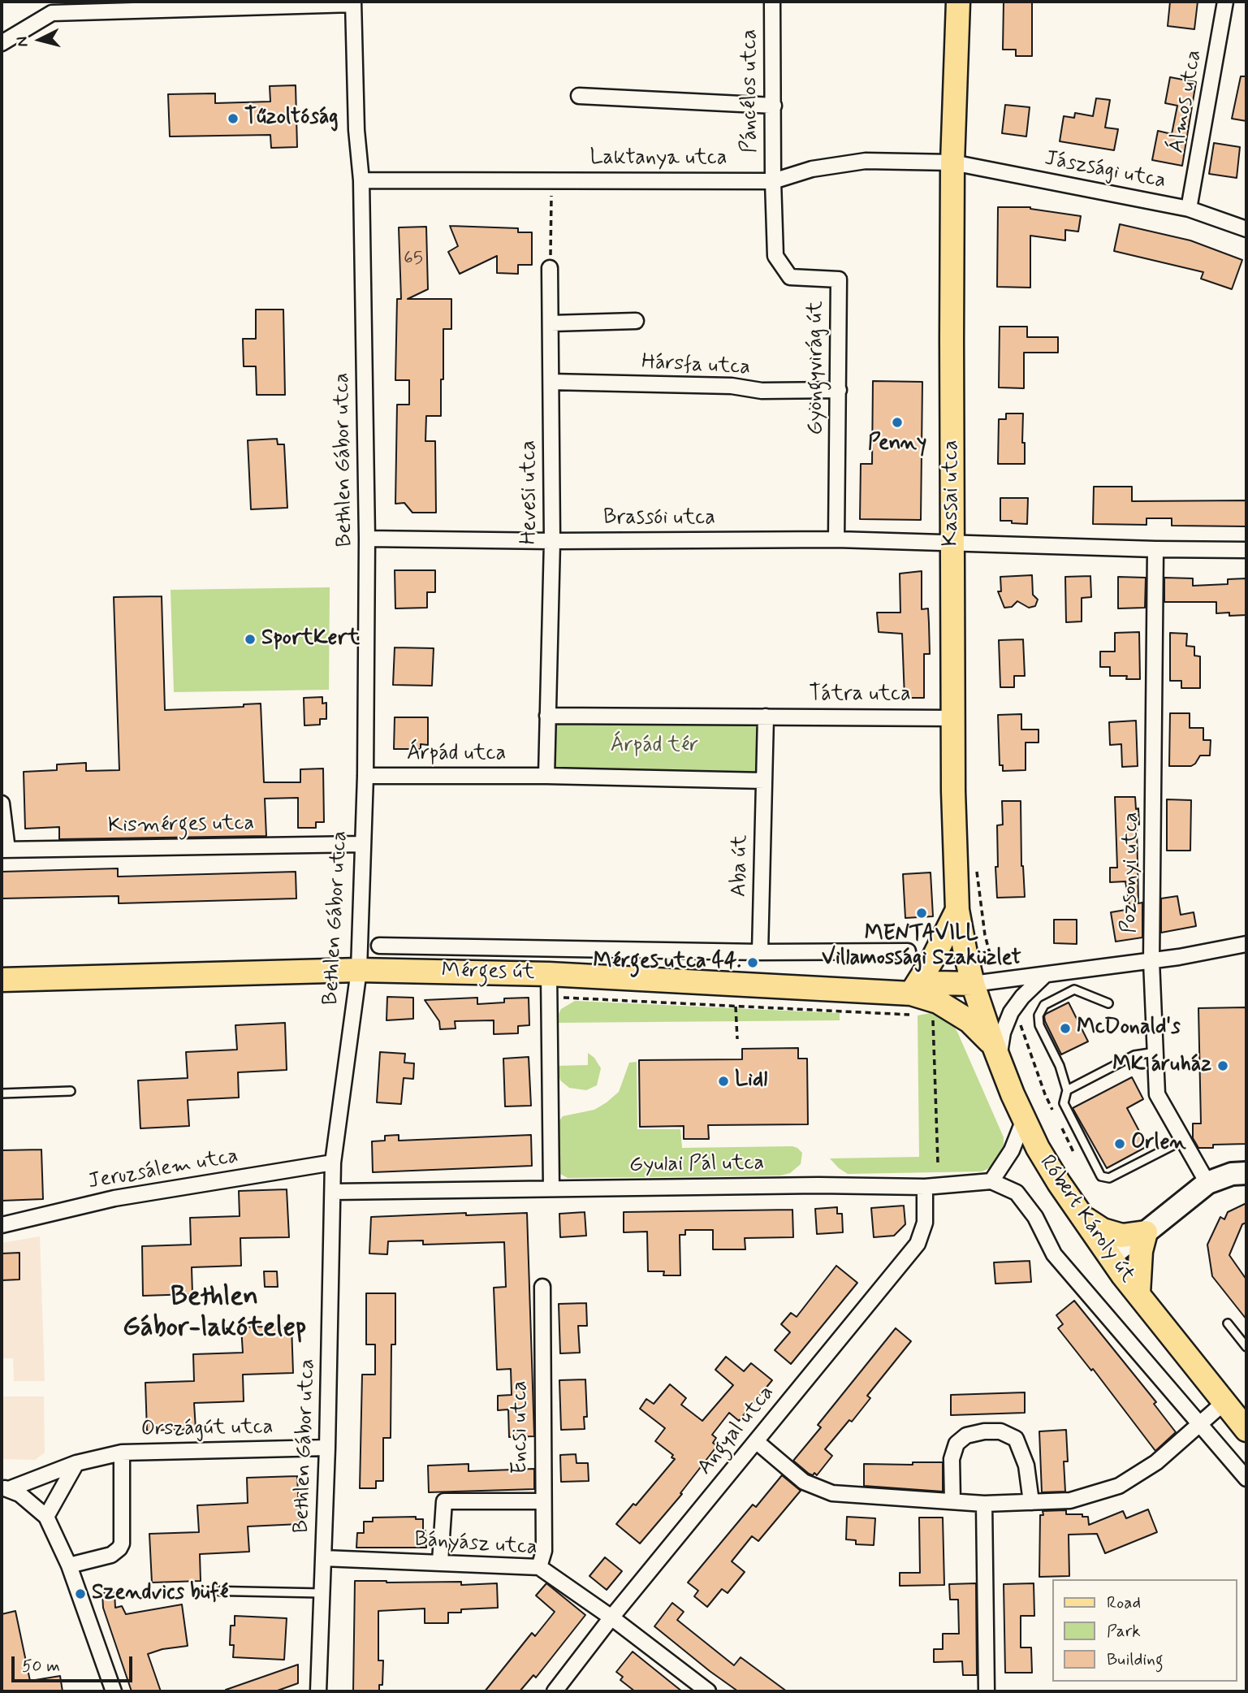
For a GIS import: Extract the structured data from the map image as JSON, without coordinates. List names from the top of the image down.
{
  "streets": {
    "main road": ["Kassai utca", "Mérges út", "Róbert Károly út"],
    "street": [
      "Páncélos utca",
      "Álmos utca",
      "Laktanya utca",
      "Jászsági utca",
      "Hársfa utca",
      "Gyöngyvirág út",
      "Bethlen Gábor utca",
      "Hevesi utca",
      "Brassói utca",
      "Tátra utca",
      "Árpád utca",
      "Kismérges utca",
      "Aba út",
      "Pozsonyi utca",
      "Gyulai Pál utca",
      "Jeruzsálem utca",
      "Encsi utca",
      "Országút utca",
      "Angyal utca",
      "Bányász utca"
    ]
  },
  "crossings": [
    ["Páncélos utca", "Laktanya utca"],
    ["Páncélos utca", "Gyöngyvirág út"],
    ["Álmos utca", "Jászsági utca"],
    ["Laktanya utca", "Jászsági utca"],
    ["Laktanya utca", "Gyöngyvirág út"],
    ["Laktanya utca", "Bethlen Gábor utca"],
    ["Laktanya utca", "Kassai utca"],
    ["Jászsági utca", "Kassai utca"],
    ["Hársfa utca", "Gyöngyvirág út"],
    ["Hársfa utca", "Hevesi utca"],
    ["Gyöngyvirág út", "Brassói utca"],
    ["Bethlen Gábor utca", "Brassói utca"],
    ["Bethlen Gábor utca", "Árpád utca"],
    ["Bethlen Gábor utca", "Kismérges utca"],
    ["Bethlen Gábor utca", "Mérges út"],
    ["Bethlen Gábor utca", "Gyulai Pál utca"],
    ["Bethlen Gábor utca", "Jeruzsálem utca"],
    ["Bethlen Gábor utca", "Országút utca"],
    ["Bethlen Gábor utca", "Bányász utca"],
    ["Hevesi utca", "Brassói utca"],
    ["Kassai utca", "Brassói utca"],
    ["Kassai utca", "Tátra utca"],
    ["Kassai utca", "Mérges út"],
    ["Kassai utca", "Róbert Károly út"],
    ["Brassói utca", "Pozsonyi utca"],
    ["Aba út", "Mérges út"],
    ["Mérges út", "Róbert Károly út"],
    ["Gyulai Pál utca", "Angyal utca"],
    ["Encsi utca", "Bányász utca"],
    ["Angyal utca", "Bányász utca"]
  ],
  "districts": ["Bethlen Gábor-lakótelep"],
  "parks": ["Árpád tér"],
  "places": [
    "Tűzoltóság",
    "Penny",
    "SportKert",
    "MENTAVILL Villamossági Szaküzlet",
    "Mérges utca 44.",
    "McDonald's",
    "MK áruház",
    "Lidl",
    "Orlen",
    "Szendvics büfé"
  ],
  "house_numbers": ["65"],
  "legend": ["Road", "Park", "Building"],
  "scale_bar": "50 m",
  "north": "left"
}
